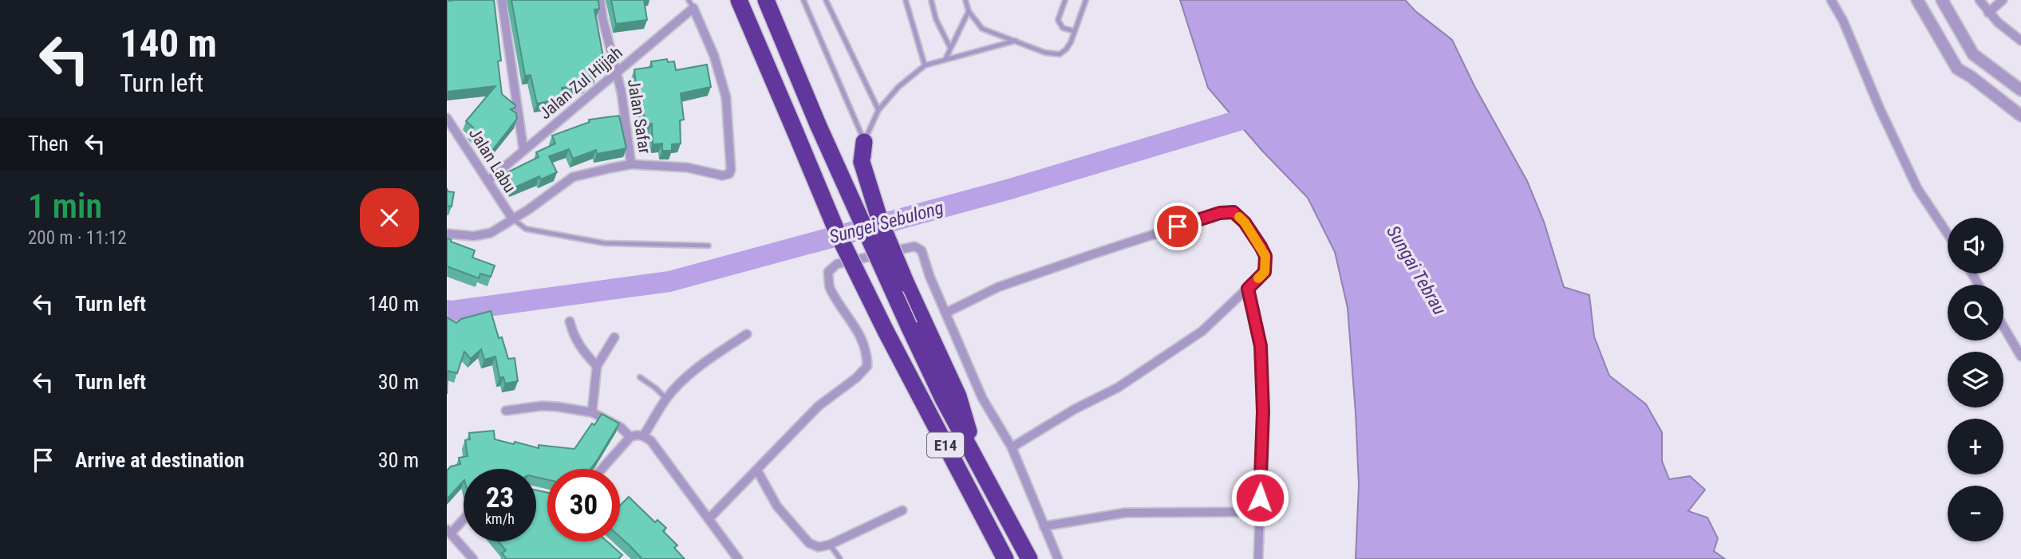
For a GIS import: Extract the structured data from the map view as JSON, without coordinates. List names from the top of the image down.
{
  "streets": {
    "highway": ["E14"],
    "street": ["Jalan Zul Hijjah", "Jalan Safar", "Jalan Labu"]
  },
  "crossings": [
    ["Jalan Zul Hijjah", "Jalan Safar"],
    ["Jalan Zul Hijjah", "Jalan Labu"]
  ],
  "water": ["Sungei Sebulong", "Sungai Tebrau"],
  "page": {
    "turn": ["140 m", "Turn left"],
    "then": "Then",
    "heading": ["1 min", "200 m · 11:12"],
    "map_buttons": ["+", "−"],
    "list": [
      {
        "name": "Turn left",
        "value": "140 m"
      },
      {
        "name": "Turn left",
        "value": "30 m"
      },
      {
        "name": "Arrive at destination",
        "value": "30 m"
      }
    ],
    "speed": "23 km/h",
    "limit": "30"
  }
}
